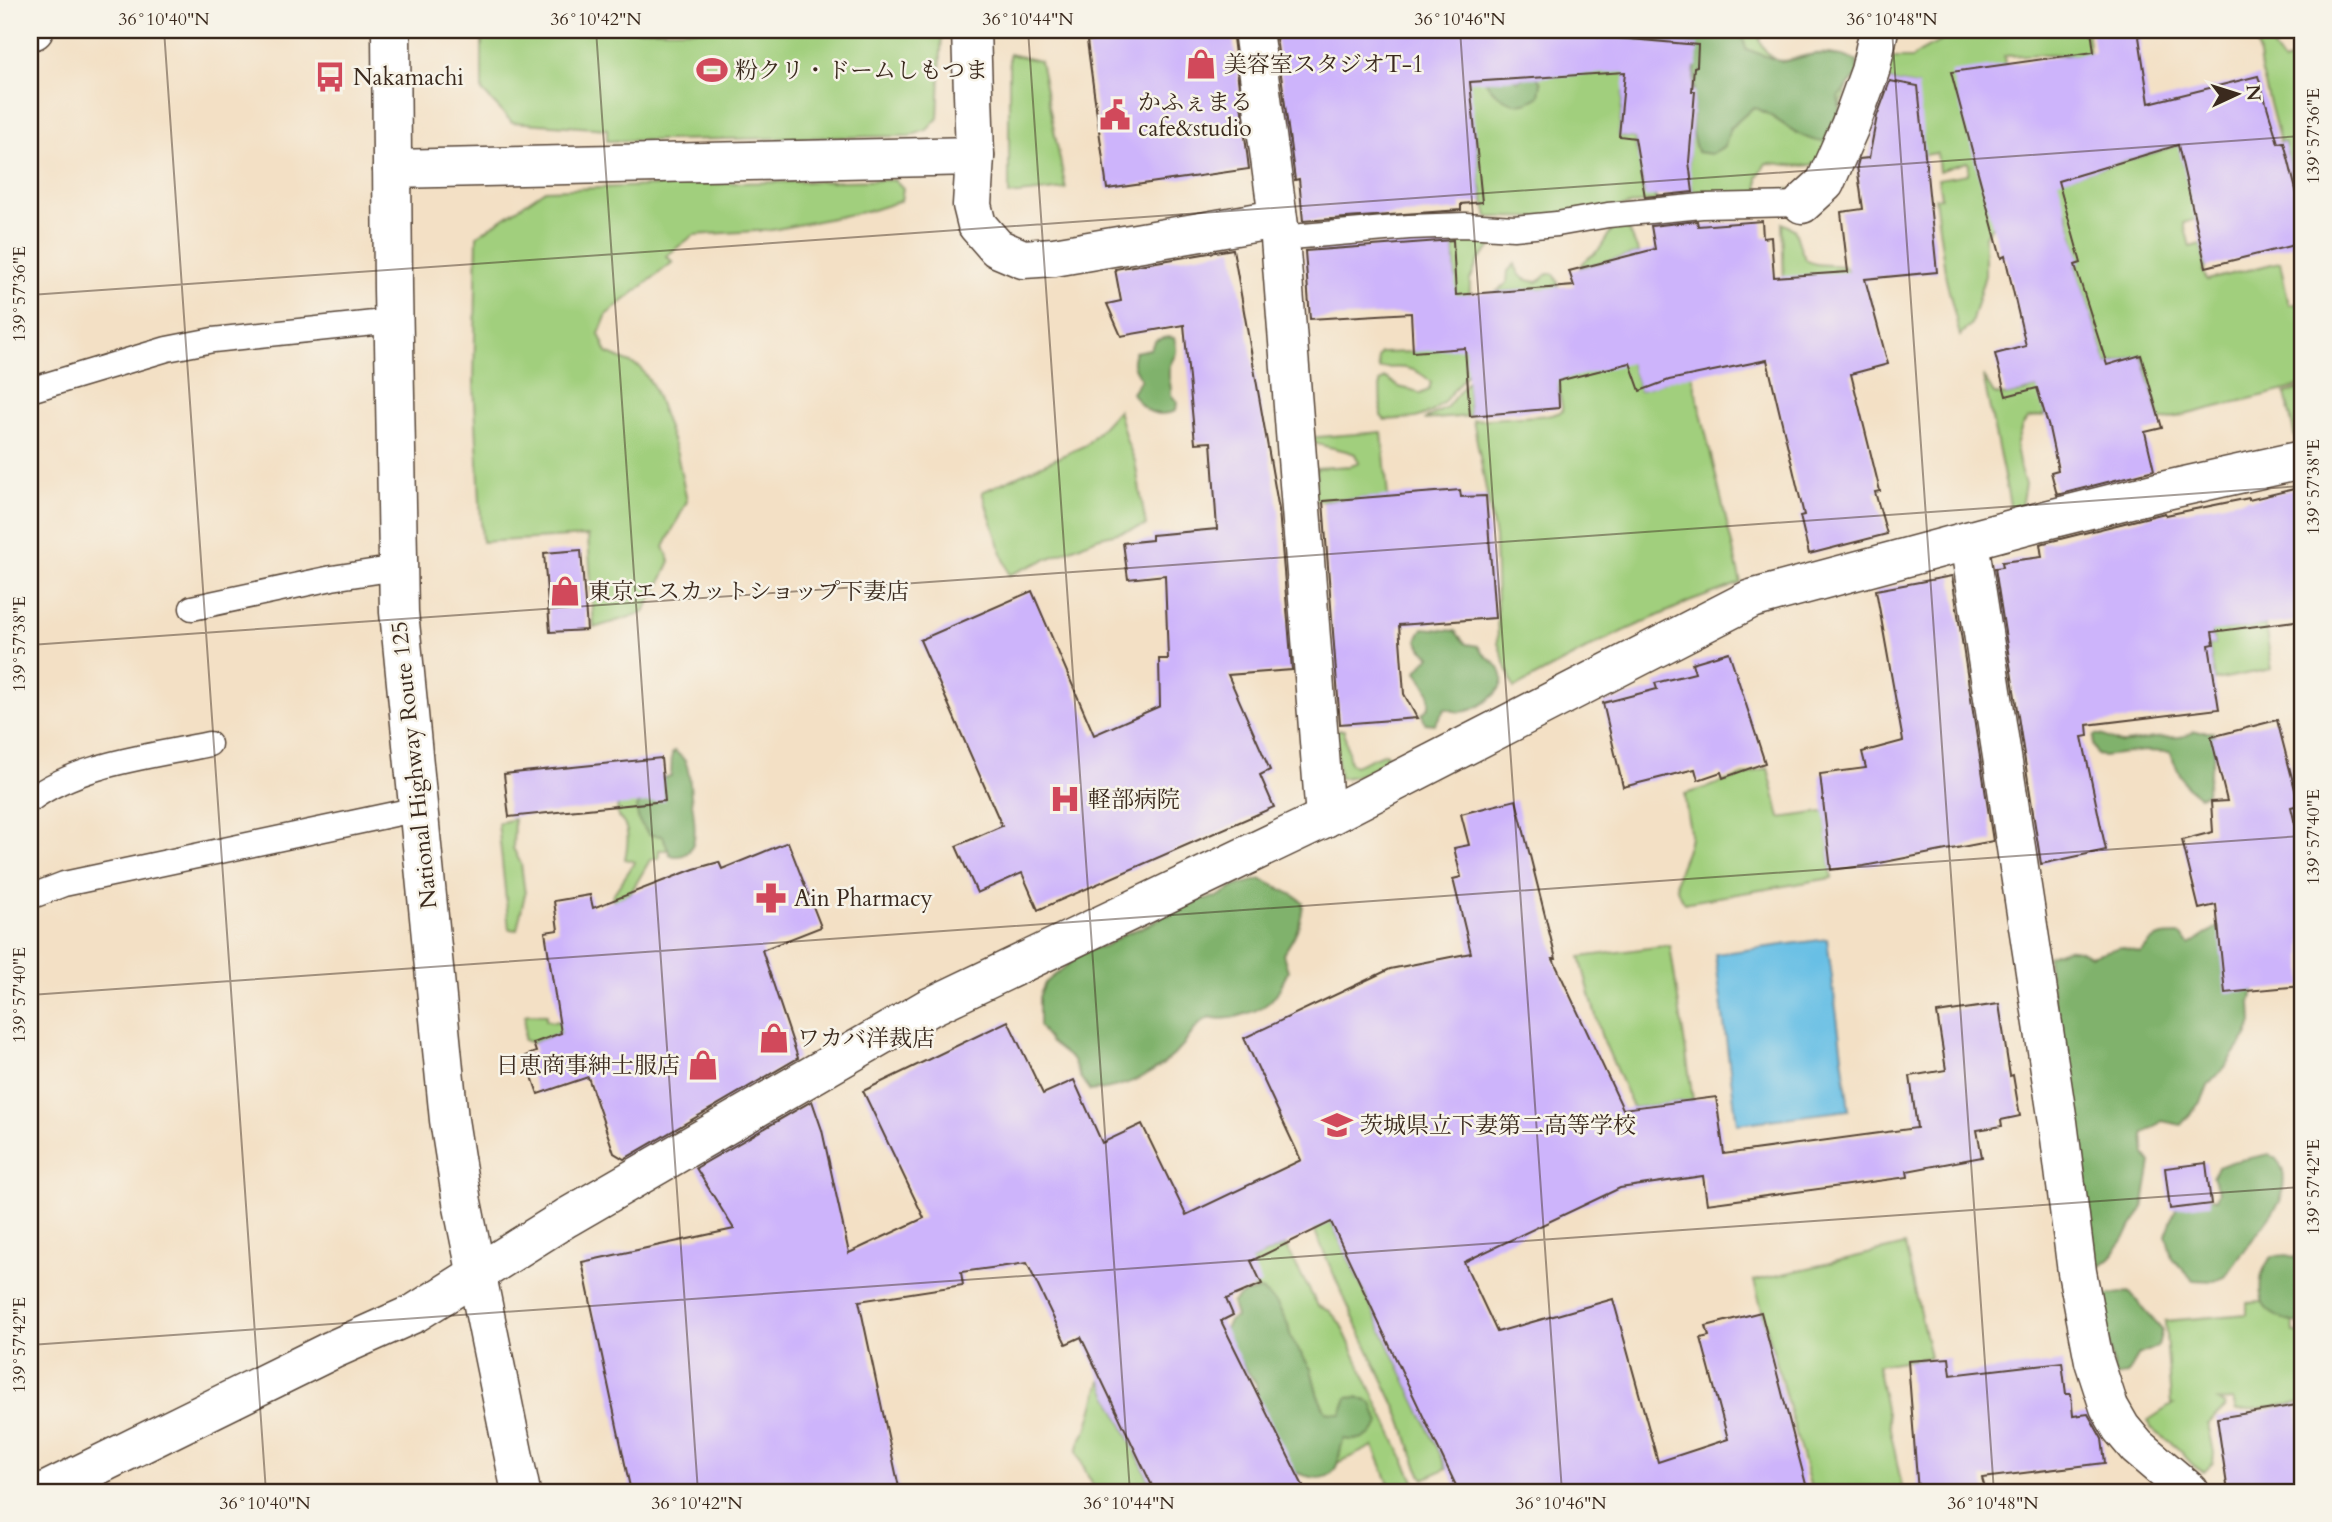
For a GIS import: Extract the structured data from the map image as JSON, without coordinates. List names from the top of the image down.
{
  "streets": {
    "main road": ["National Highway Route 125"]
  },
  "places": {
    "shop": [
      "美容室スタジオT-1",
      "東京エスカットショップ下妻店",
      "ワカバ洋裁店",
      "日恵商事紳士服店"
    ],
    "sports": ["粉クリ・ドームしもつま"],
    "bus stop": ["Nakamachi"],
    "public building": ["かふぇまる cafe&studio"],
    "hospital": ["軽部病院"],
    "pharmacy": ["Ain Pharmacy"],
    "school or university": ["茨城県立下妻第二高等学校"]
  },
  "north": "right",
  "coordinates": [
    "36°10'40\"N",
    "36°10'42\"N",
    "36°10'44\"N",
    "36°10'46\"N",
    "36°10'48\"N",
    "139°57'36\"E",
    "139°57'38\"E",
    "139°57'40\"E",
    "139°57'42\"E"
  ]
}
